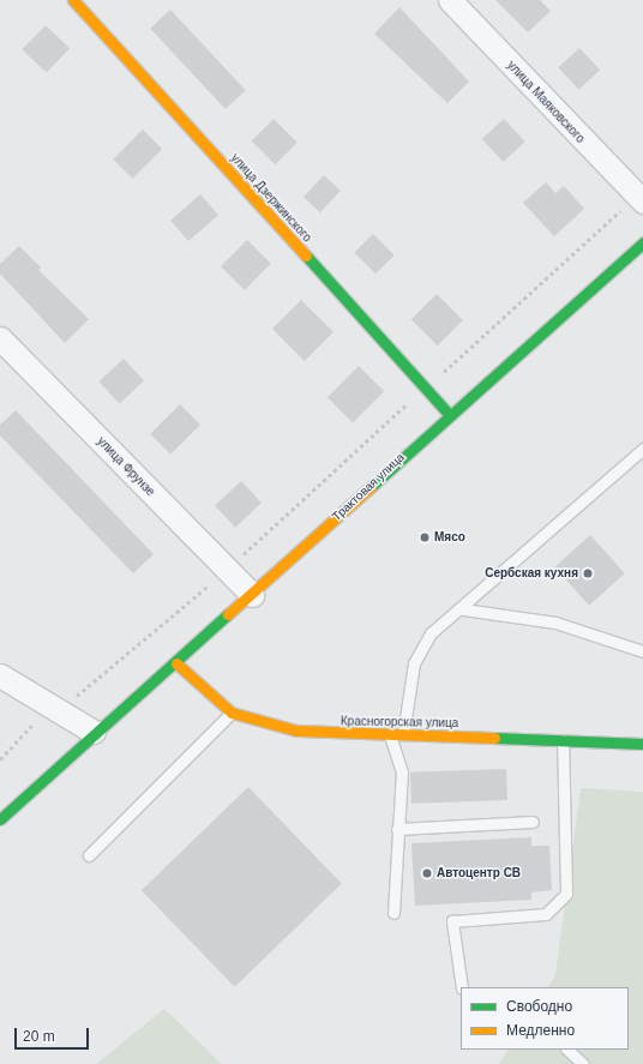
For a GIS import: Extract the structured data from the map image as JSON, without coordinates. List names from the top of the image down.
{
  "streets": {
    "street": [
      "улица Маяковского",
      "улица Дзержинского",
      "улица Фрунзе",
      "Трактовая улица",
      "Красногорская улица"
    ]
  },
  "crossings": [
    ["улица Дзержинского", "Трактовая улица"],
    ["улица Фрунзе", "Трактовая улица"],
    ["Трактовая улица", "Красногорская улица"]
  ],
  "places": ["Мясо", "Сербская кухня", "Автоцентр СВ"],
  "legend": ["Свободно", "Медленно"],
  "scale_bar": "20 m"
}
